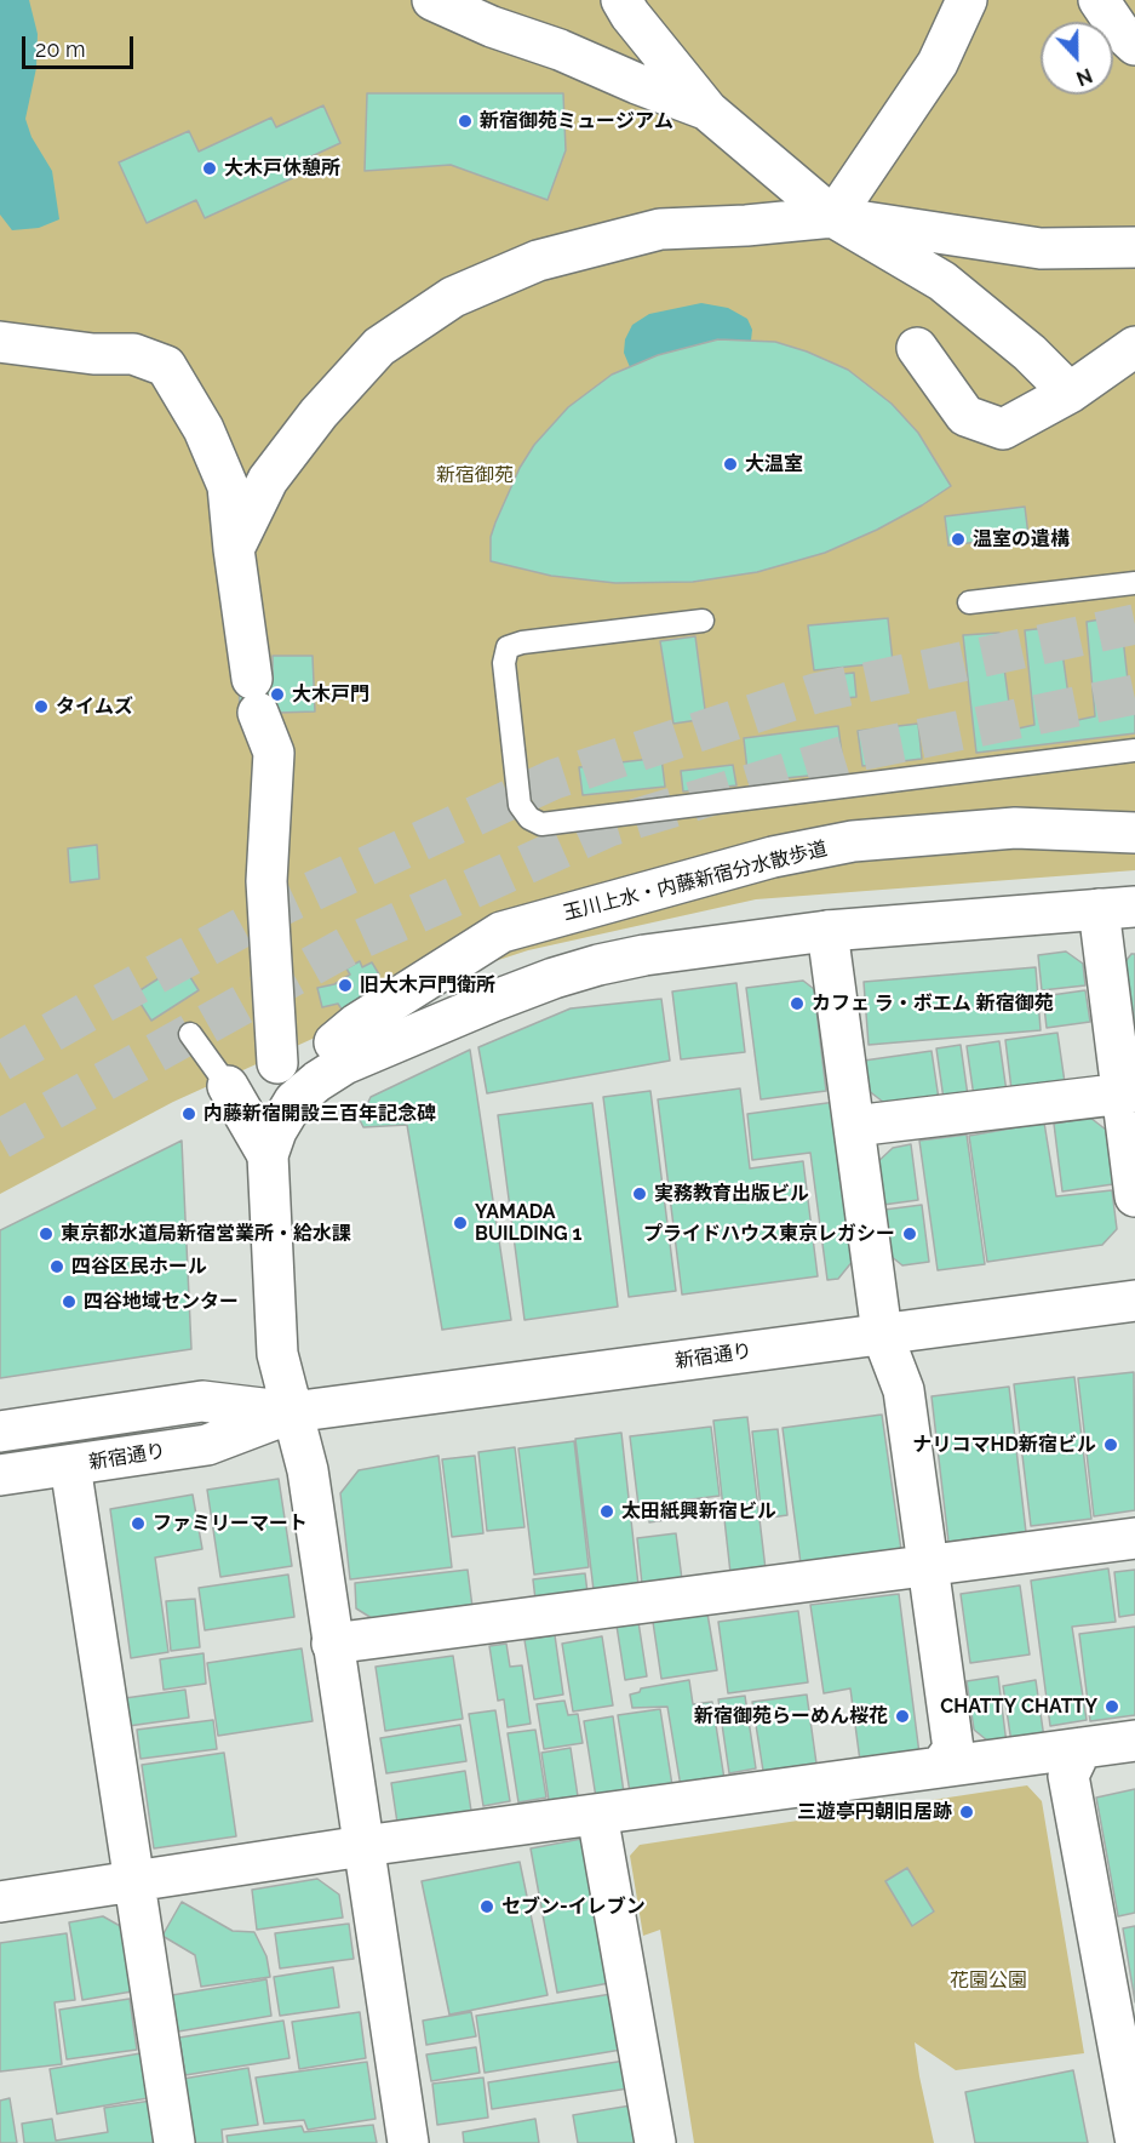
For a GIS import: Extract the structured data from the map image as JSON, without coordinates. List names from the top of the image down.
{
  "streets": {
    "street": ["玉川上水・内藤新宿分水散歩道", "新宿通り"]
  },
  "parks": ["新宿御苑", "花園公園"],
  "places": [
    "新宿御苑ミュージアム",
    "大木戸休憩所",
    "大温室",
    "温室の遺構",
    "大木戸門",
    "タイムズ",
    "旧大木戸門衛所",
    "カフェ ラ・ボエム 新宿御苑",
    "内藤新宿開設三百年記念碑",
    "実務教育出版ビル",
    "YAMADA BUILDING 1",
    "東京都水道局新宿営業所・給水課",
    "プライドハウス東京レガシー",
    "四谷区民ホール",
    "四谷地域センター",
    "ナリコマHD新宿ビル",
    "太田紙興新宿ビル",
    "ファミリーマート",
    "CHATTY CHATTY",
    "新宿御苑らーめん桜花",
    "三遊亭円朝旧居跡",
    "セブン-イレブン"
  ],
  "scale_bar": "20 m",
  "north": "bottom"
}
